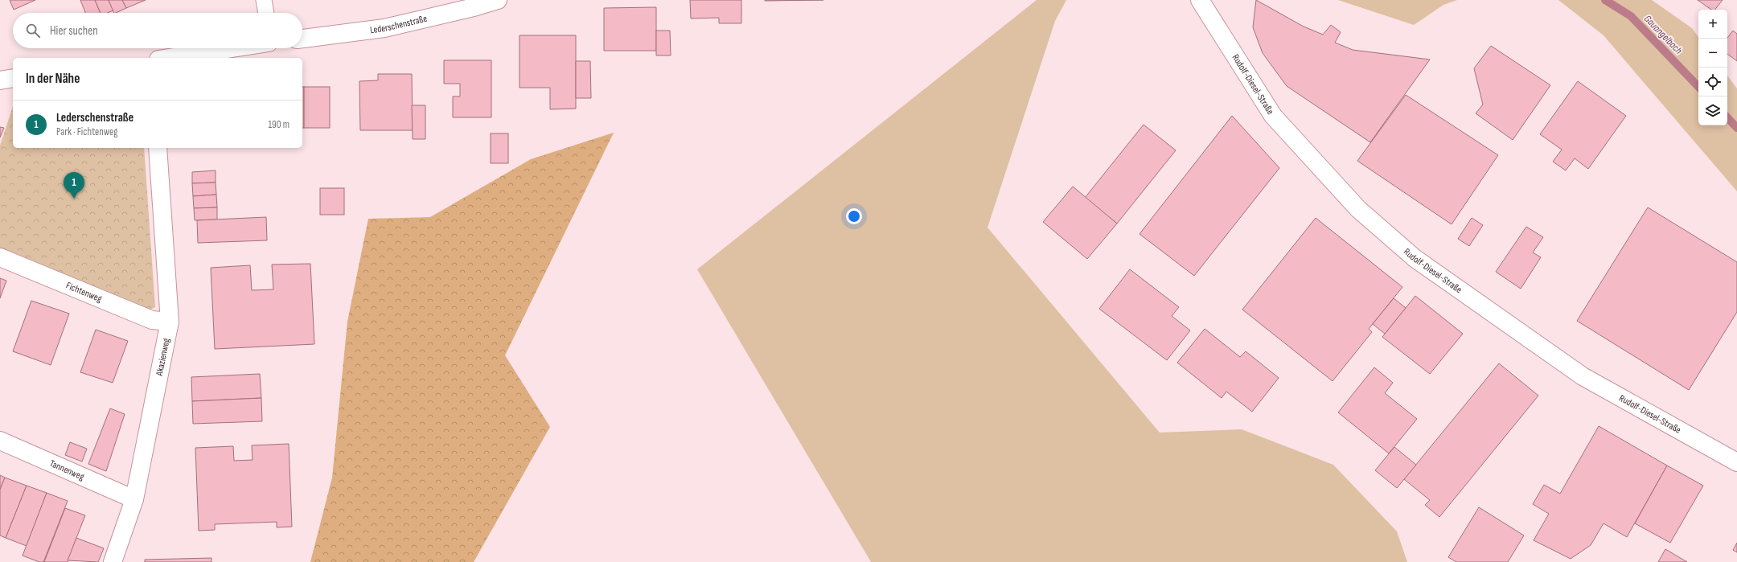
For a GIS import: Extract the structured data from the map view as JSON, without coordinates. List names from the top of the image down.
{
  "streets": {
    "street": [
      "Lederschenstraße",
      "Rudolf-Diesel-Straße",
      "Fichtenweg",
      "Akazienweg",
      "Tannenweg"
    ]
  },
  "crossings": [
    ["Fichtenweg", "Akazienweg"],
    ["Akazienweg", "Tannenweg"]
  ],
  "water": ["Gauangelbach"],
  "page": {
    "map_buttons": ["+", "−"],
    "search": "Hier suchen",
    "heading": "In der Nähe",
    "list": [
      {
        "mark": "1",
        "name": "Lederschenstraße",
        "note": "Park · Fichtenweg",
        "value": "190 m"
      }
    ],
    "pins": "1"
  }
}
